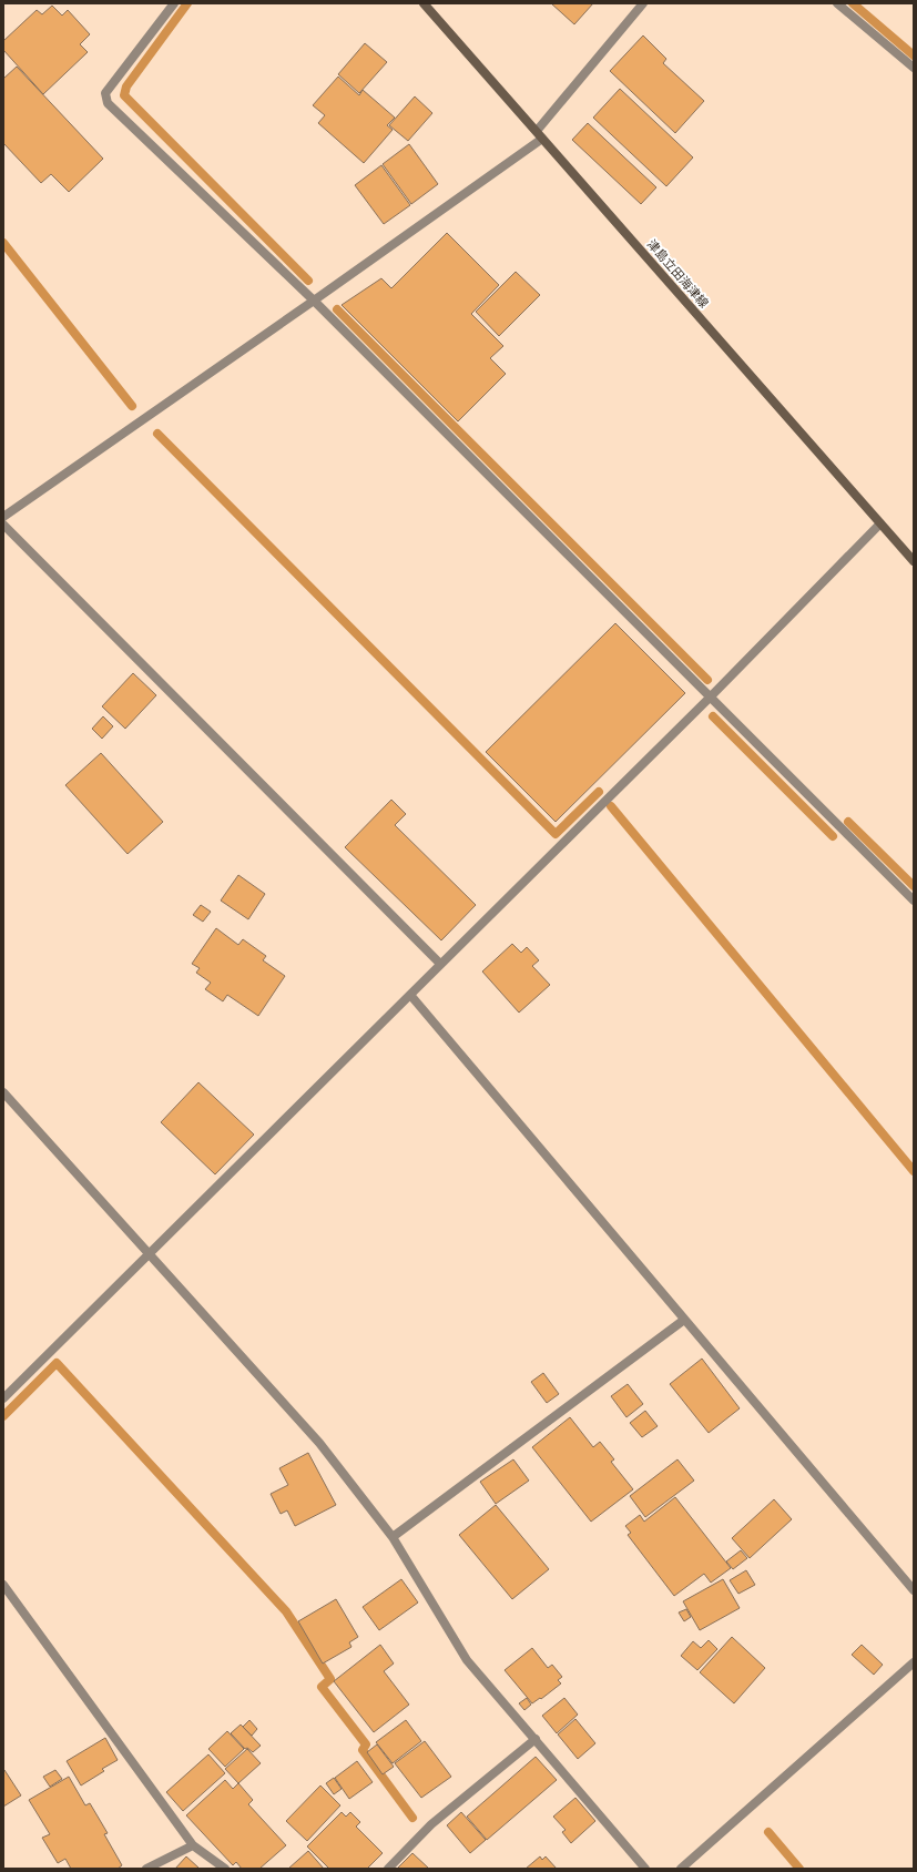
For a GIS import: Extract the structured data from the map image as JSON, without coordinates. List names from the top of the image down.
{
  "streets": {
    "main road": ["津島立田海津線"]
  }
}
